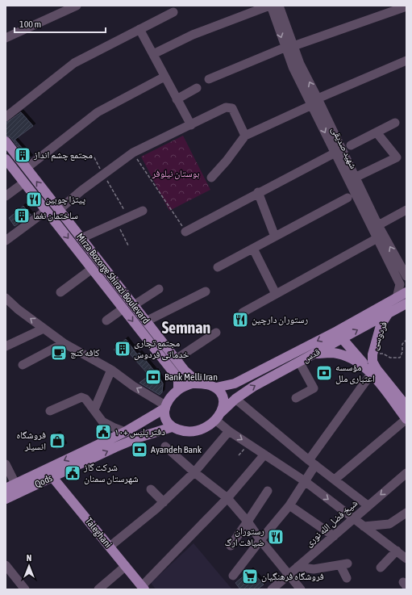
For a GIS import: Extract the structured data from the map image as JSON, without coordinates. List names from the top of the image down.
{
  "streets": {
    "main road": [
      "Mirza Bozorge Shirazi Boulevard",
      "فردوسی",
      "قدس",
      "Qods",
      "Taleghani"
    ],
    "street": ["شهید صدیقی", "شیخ فضل الله نوری"]
  },
  "crossings": [
    ["شهید صدیقی", "قدس"],
    ["Mirza Bozorge Shirazi Boulevard", "قدس"],
    ["Mirza Bozorge Shirazi Boulevard", "Qods"],
    ["فردوسی", "قدس"],
    ["قدس", "Qods"],
    ["Qods", "Taleghani"]
  ],
  "districts": ["Semnan"],
  "parks": ["بوستان نیلوفر"],
  "places": {
    "building": ["مجتمع چشم انداز", "ساختمان نغما", "مجتمع تجاری خدماتی فردوس"],
    "restaurant": ["پیتزا چوبین", "رستوران دارچین", "رستوران ضیافت ارگ"],
    "cafe": ["کافه کنج"],
    "bank": ["مؤسسه اعتباری ملل", "Bank Melli Iran", "Ayandeh Bank"],
    "public building": ["دفتر پلیس +۱۰", "شرکت گاز شهرستان سمنان"],
    "shop": ["فروشگاه انسیلر"],
    "supermarket": ["فروشگاه فرهنگیان"]
  },
  "scale_bar": "100 m",
  "north": "top"
}
